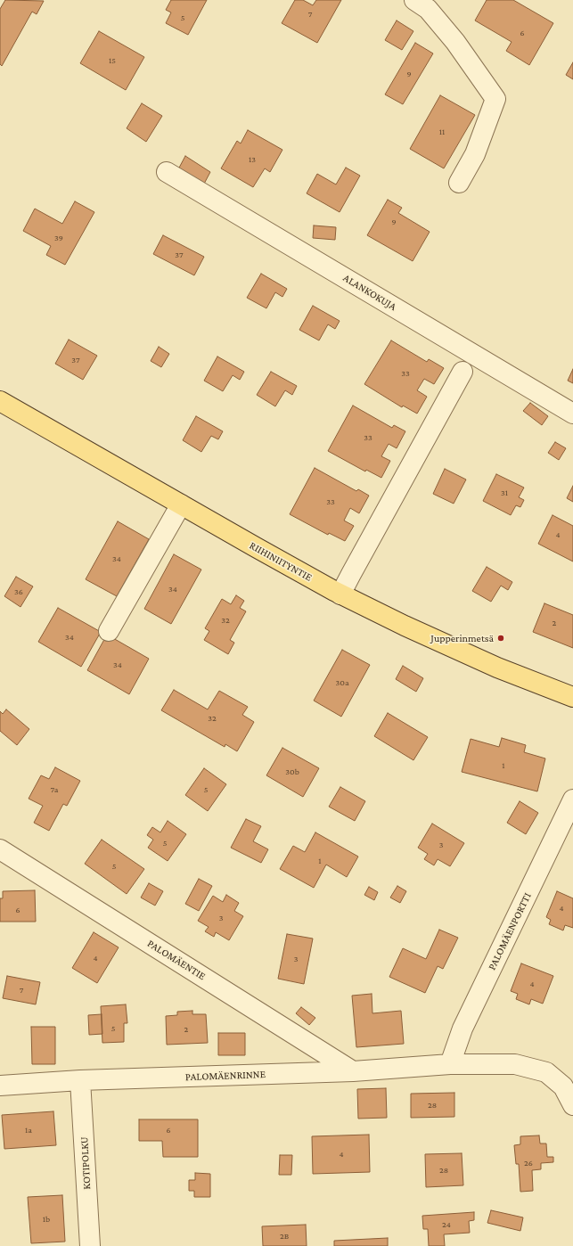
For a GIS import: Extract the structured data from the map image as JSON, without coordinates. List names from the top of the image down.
{
  "streets": {
    "main road": ["RIIHINIITYNTIE"],
    "street": [
      "ALANKOKUJA",
      "PALOMÄENPORTTI",
      "PALOMÄENTIE",
      "PALOMÄENRINNE",
      "KOTIPOLKU"
    ]
  },
  "crossings": [
    ["PALOMÄENPORTTI", "PALOMÄENRINNE"],
    ["PALOMÄENTIE", "PALOMÄENRINNE"],
    ["PALOMÄENRINNE", "KOTIPOLKU"]
  ],
  "places": ["Jupperinmetsä"],
  "house_numbers": [
    "7",
    "5",
    "6",
    "15",
    "9",
    "11",
    "13",
    "9",
    "39",
    "37",
    "37",
    "33",
    "33",
    "31",
    "33",
    "4",
    "34",
    "34",
    "36",
    "32",
    "2",
    "34",
    "34",
    "30a",
    "32",
    "1",
    "30b",
    "7a",
    "5",
    "5",
    "3",
    "1",
    "5",
    "4",
    "6",
    "3",
    "4",
    "3",
    "4",
    "7",
    "5",
    "2",
    "28",
    "1a",
    "6",
    "4",
    "26",
    "28",
    "1b",
    "24",
    "2B"
  ]
}
